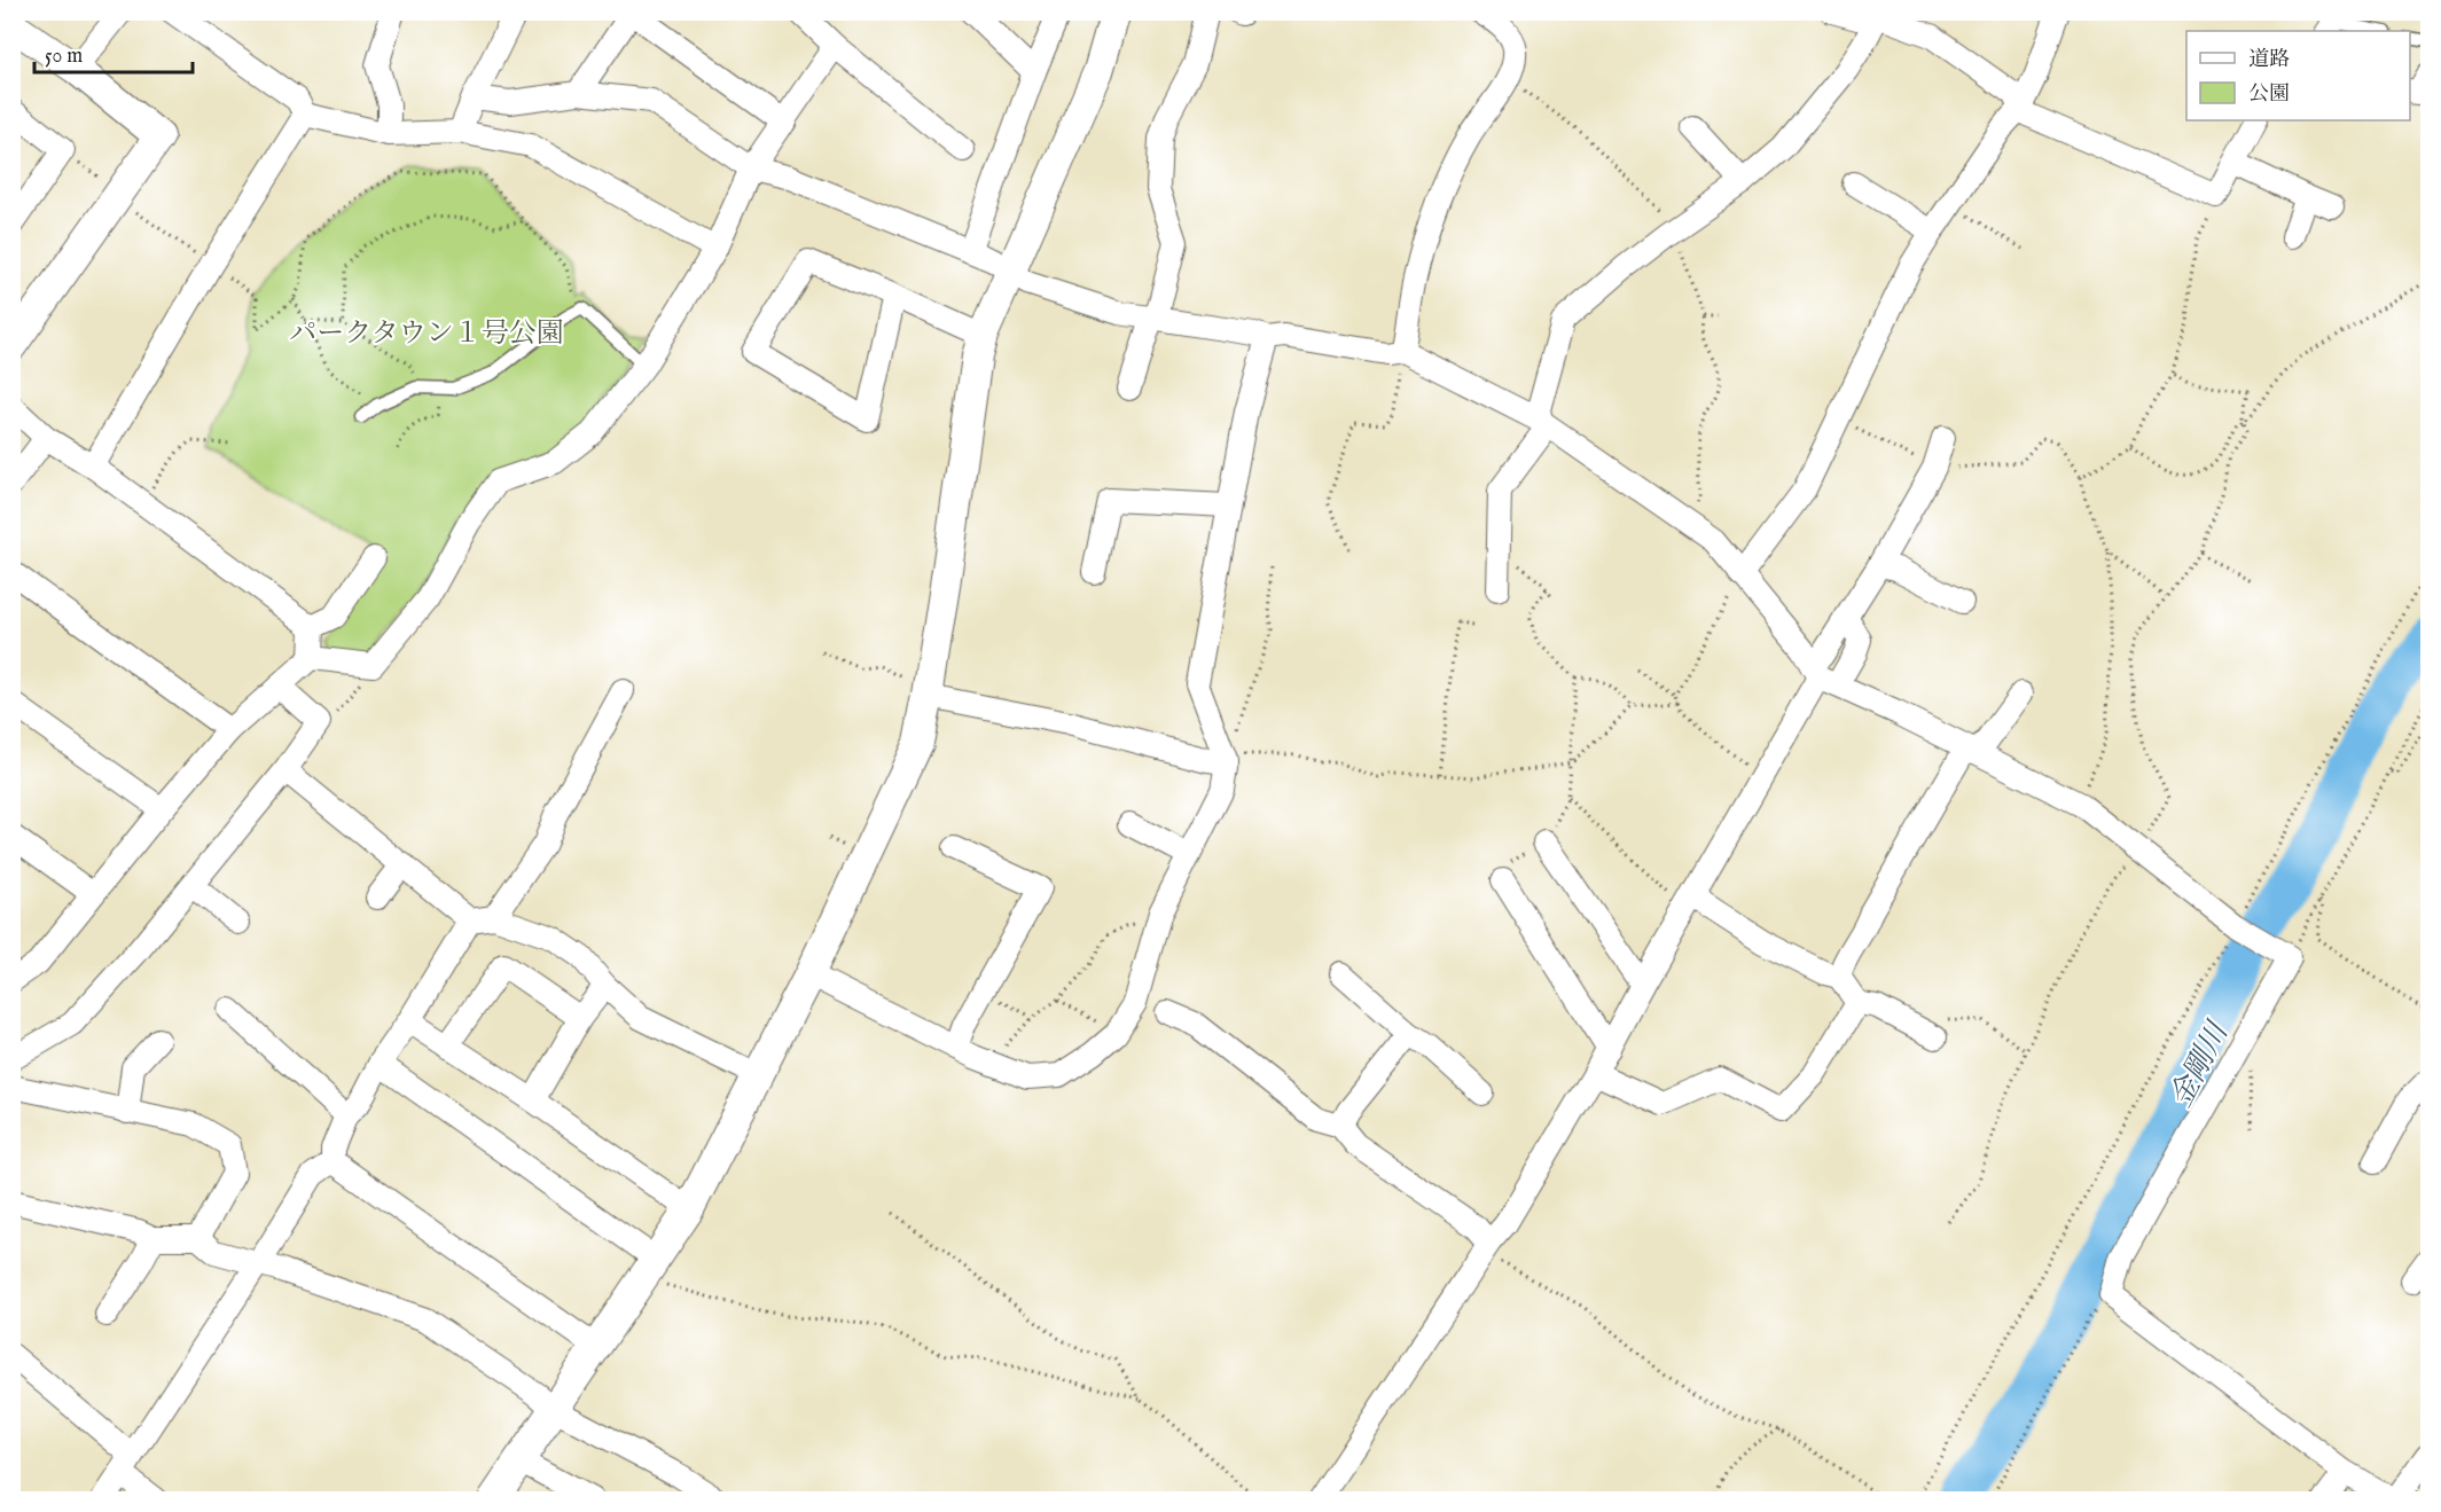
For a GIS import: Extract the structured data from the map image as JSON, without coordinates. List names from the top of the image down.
{
  "water": ["金剛川"],
  "parks": ["パークタウン１号公園"],
  "legend": ["道路", "公園"],
  "scale_bar": "50 m"
}
